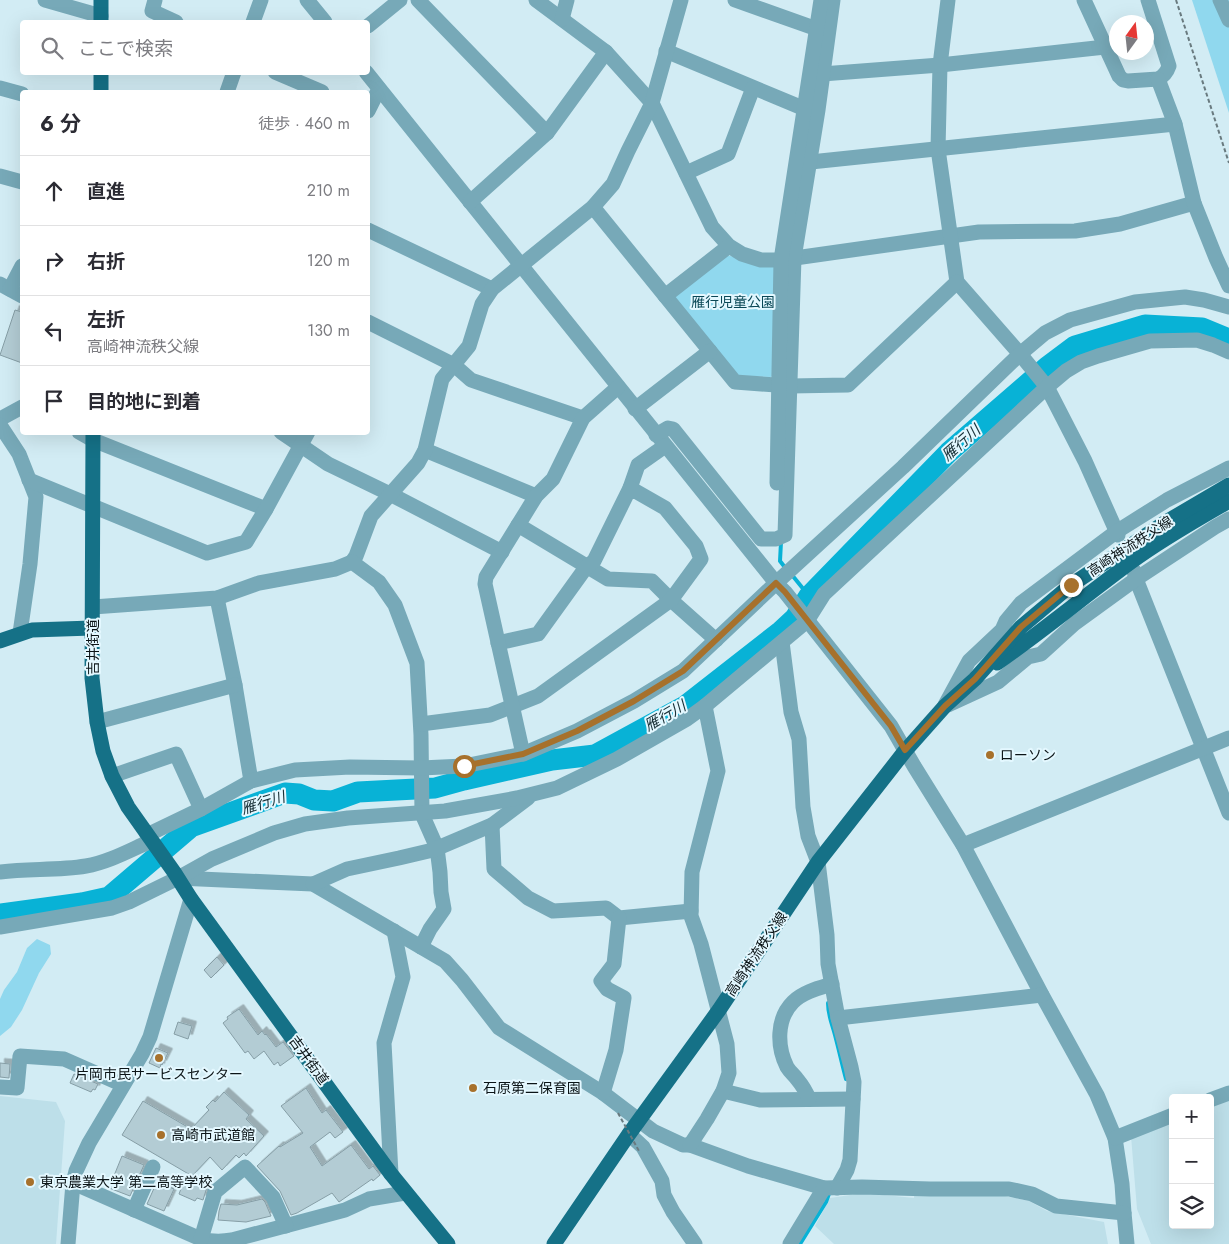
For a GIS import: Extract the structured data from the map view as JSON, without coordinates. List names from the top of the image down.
{
  "streets": {
    "main road": ["高崎神流秩父線", "吉井街道"]
  },
  "water": ["雁行川"],
  "parks": ["雁行児童公園"],
  "places": [
    "ローソン",
    "片岡市民サービスセンター",
    "石原第二保育園",
    "高崎市武道館",
    "東京農業大学 第二高等学校"
  ],
  "north": "top",
  "page": {
    "search": "ここで検索",
    "heading": ["6 分", "徒歩 · 460 m"],
    "list": [
      ["直進", "210 m"],
      ["右折", "120 m"],
      ["左折", "高崎神流秩父線", "130 m"],
      "目的地に到着"
    ],
    "map_buttons": ["+", "−"]
  }
}
